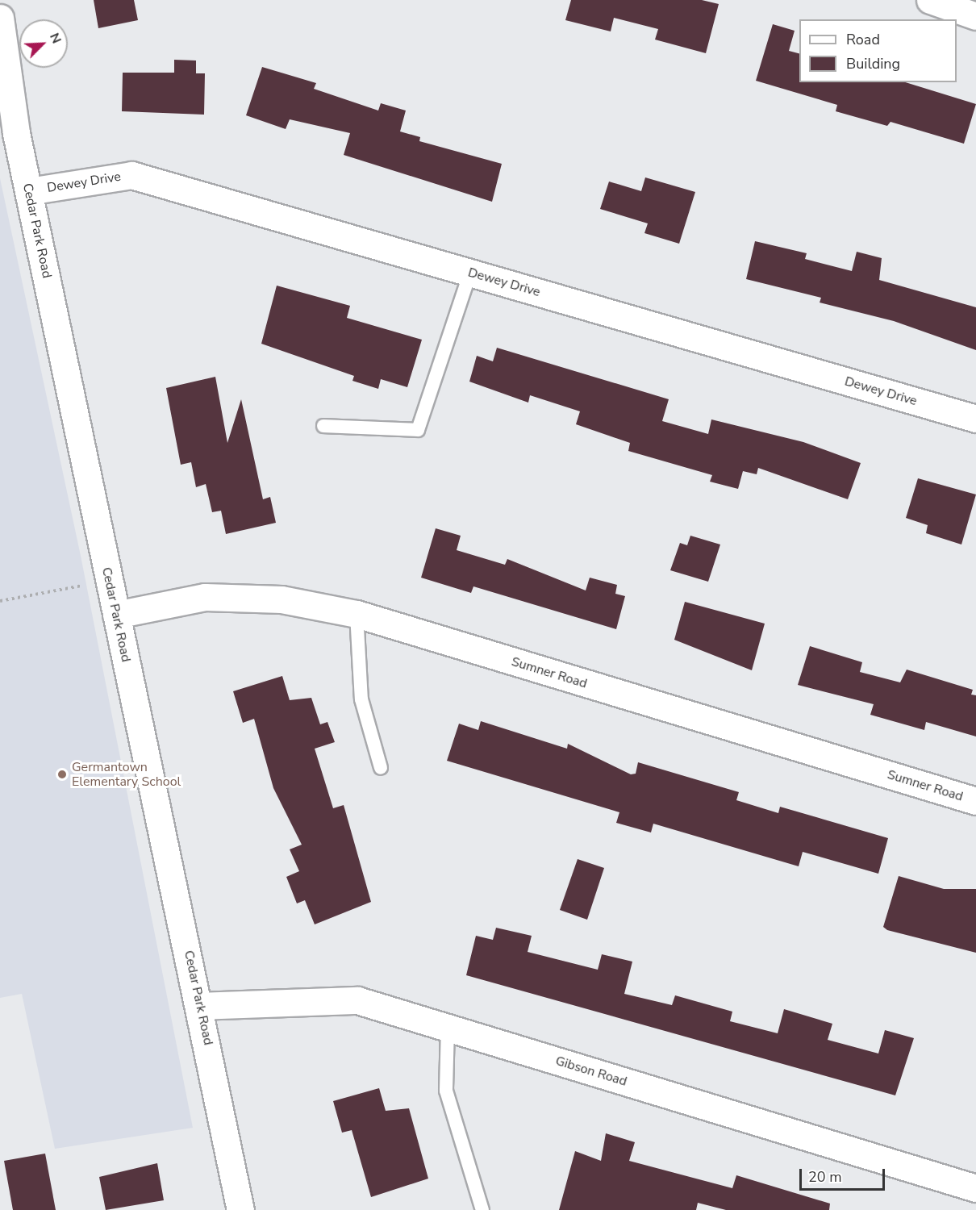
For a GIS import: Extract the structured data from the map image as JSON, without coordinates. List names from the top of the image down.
{
  "streets": {
    "street": [
      "Dewey Drive",
      "Cedar Park Road",
      "Sumner Road",
      "Gibson Road"
    ]
  },
  "crossings": [
    ["Dewey Drive", "Cedar Park Road"],
    ["Cedar Park Road", "Sumner Road"],
    ["Cedar Park Road", "Gibson Road"]
  ],
  "places": ["Germantown Elementary School"],
  "legend": ["Road", "Building"],
  "scale_bar": "20 m",
  "north": "top right"
}
